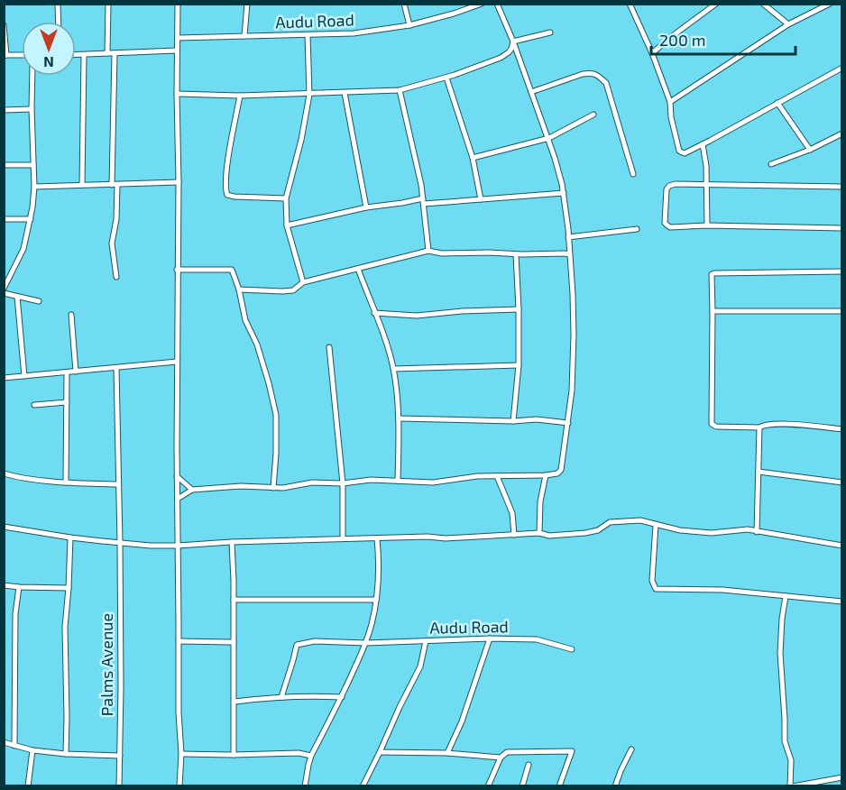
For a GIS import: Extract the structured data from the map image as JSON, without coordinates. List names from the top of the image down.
{
  "streets": {
    "street": ["Audu Road", "Palms Avenue"]
  },
  "scale_bar": "200 m",
  "north": "bottom"
}
